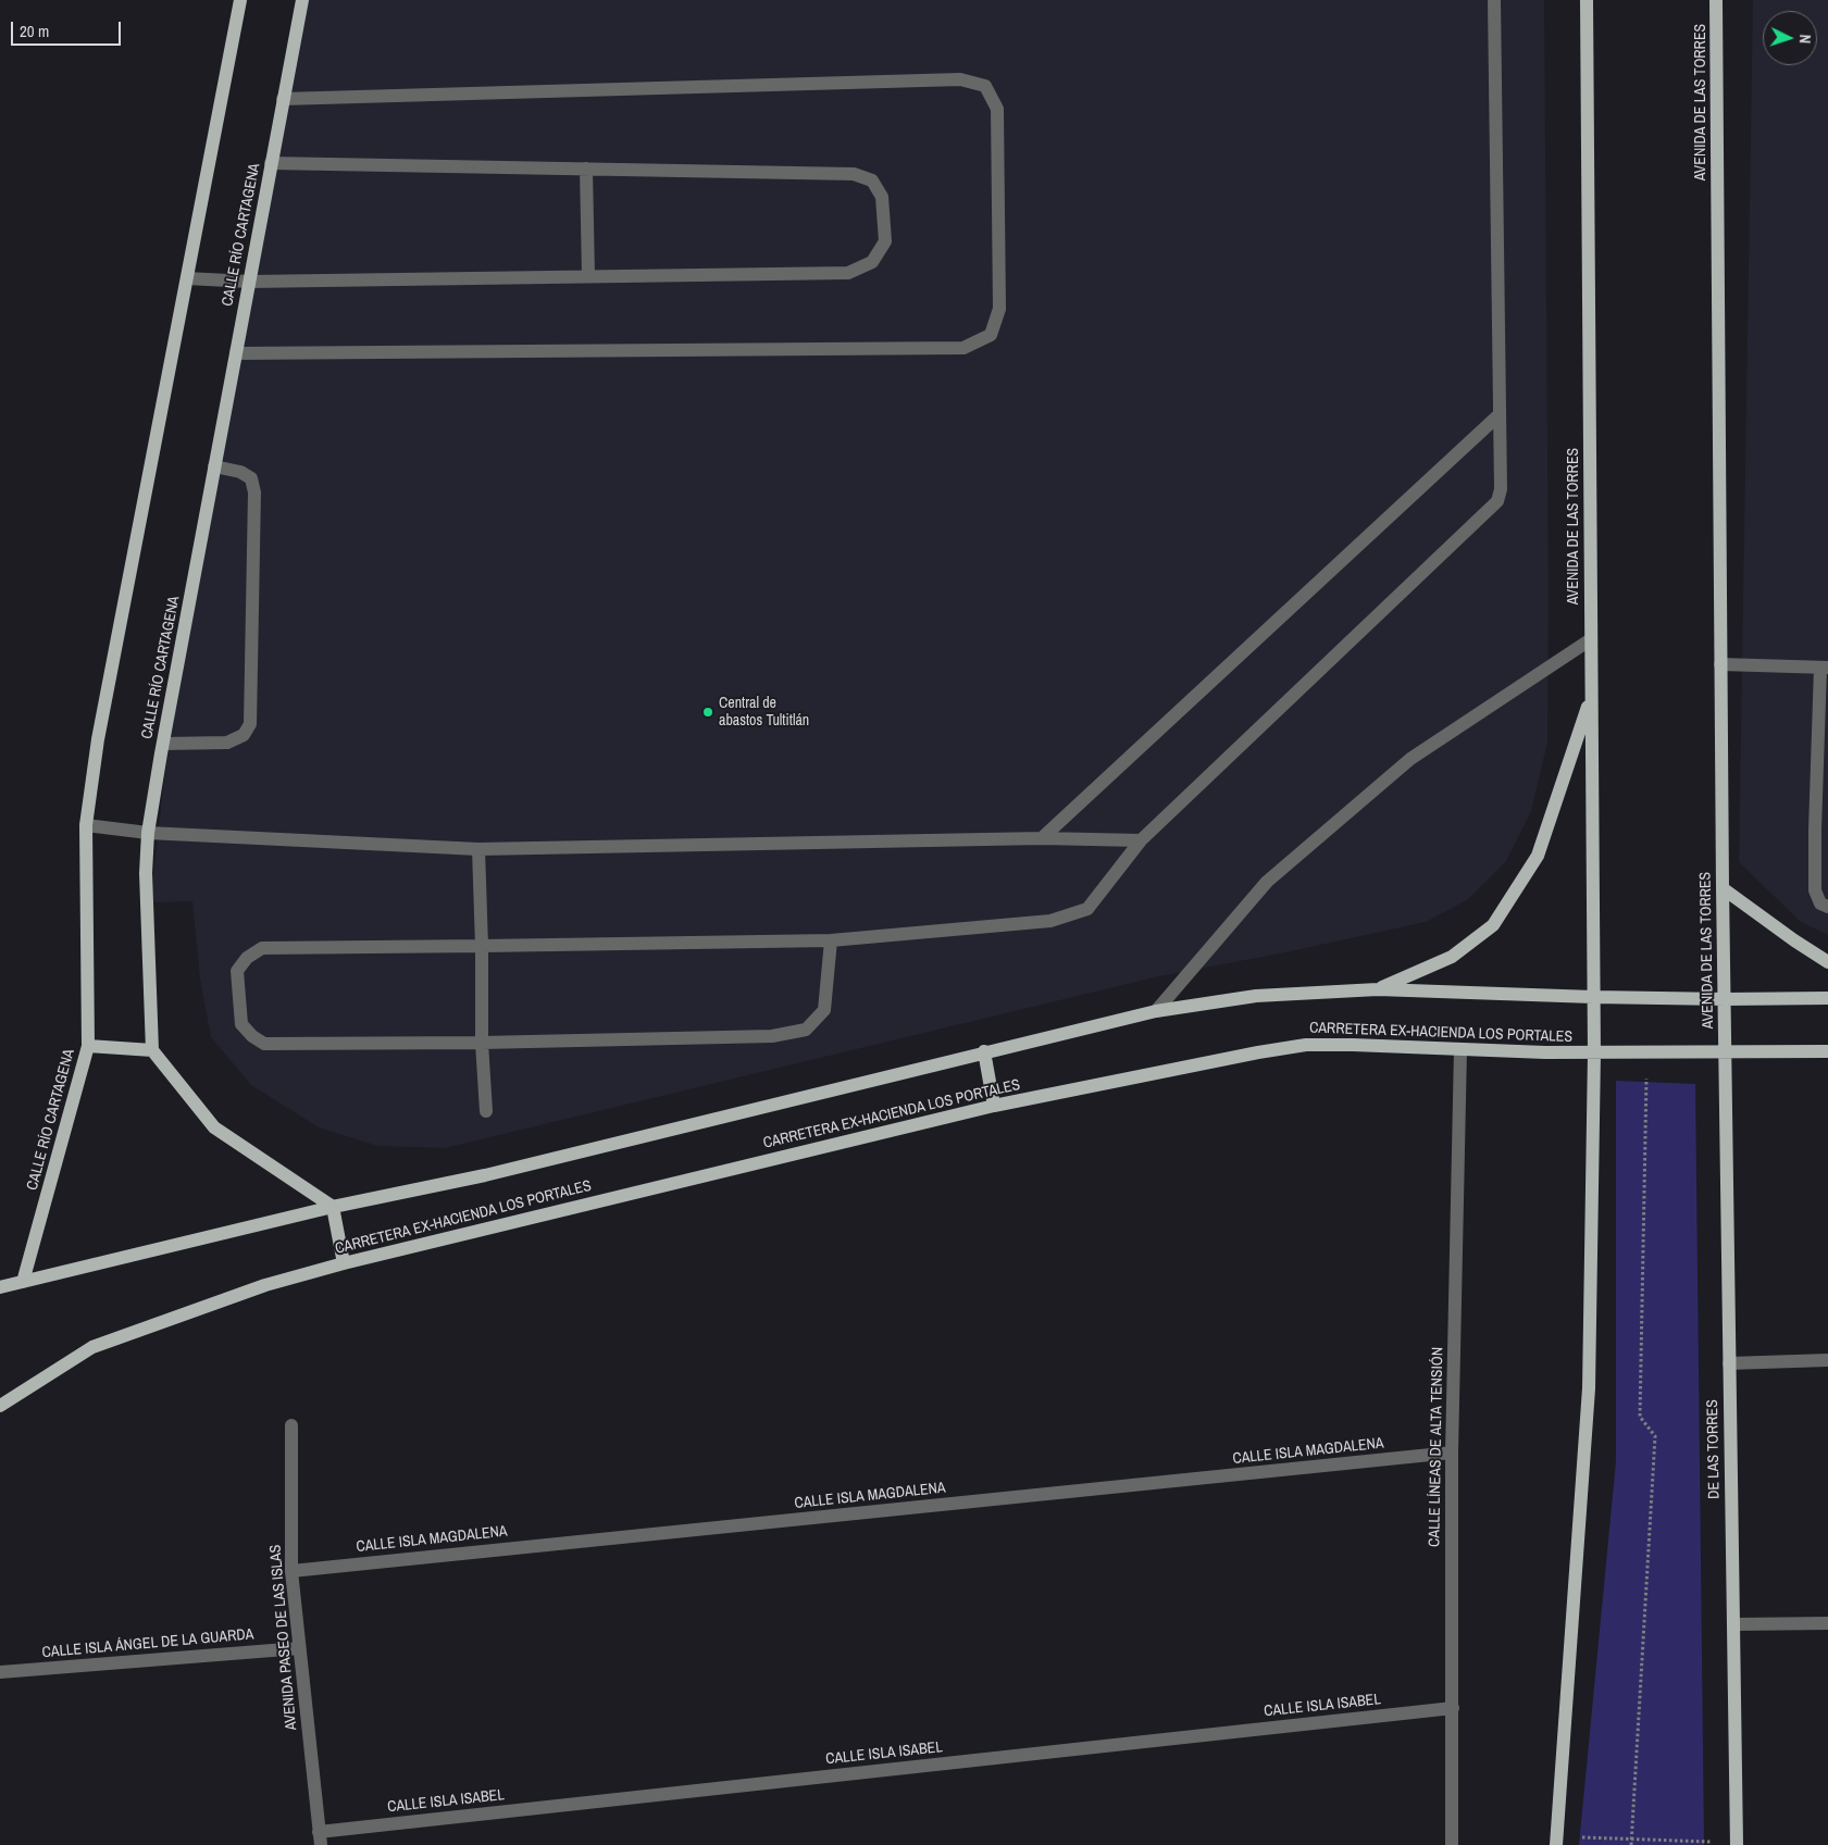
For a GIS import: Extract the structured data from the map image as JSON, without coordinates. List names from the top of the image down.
{
  "streets": {
    "main road": [
      "AVENIDA DE LAS TORRES",
      "CALLE RÍO CARTAGENA",
      "CARRETERA EX-HACIENDA LOS PORTALES",
      "DE LAS TORRES"
    ],
    "street": [
      "CALLE LÍNEAS DE ALTA TENSIÓN",
      "CALLE ISLA MAGDALENA",
      "AVENIDA PASEO DE LAS ISLAS",
      "CALLE ISLA ÁNGEL DE LA GUARDA",
      "CALLE ISLA ISABEL"
    ]
  },
  "crossings": [
    ["AVENIDA DE LAS TORRES", "CARRETERA EX-HACIENDA LOS PORTALES"],
    ["AVENIDA DE LAS TORRES", "DE LAS TORRES"],
    ["CARRETERA EX-HACIENDA LOS PORTALES", "CALLE LÍNEAS DE ALTA TENSIÓN"],
    ["CARRETERA EX-HACIENDA LOS PORTALES", "DE LAS TORRES"],
    ["CALLE LÍNEAS DE ALTA TENSIÓN", "CALLE ISLA MAGDALENA"],
    ["CALLE LÍNEAS DE ALTA TENSIÓN", "CALLE ISLA ISABEL"],
    ["CALLE ISLA MAGDALENA", "AVENIDA PASEO DE LAS ISLAS"],
    ["AVENIDA PASEO DE LAS ISLAS", "CALLE ISLA ÁNGEL DE LA GUARDA"],
    ["AVENIDA PASEO DE LAS ISLAS", "CALLE ISLA ISABEL"]
  ],
  "places": ["Central de abastos Tultitlán"],
  "scale_bar": "20 m",
  "north": "right"
}
